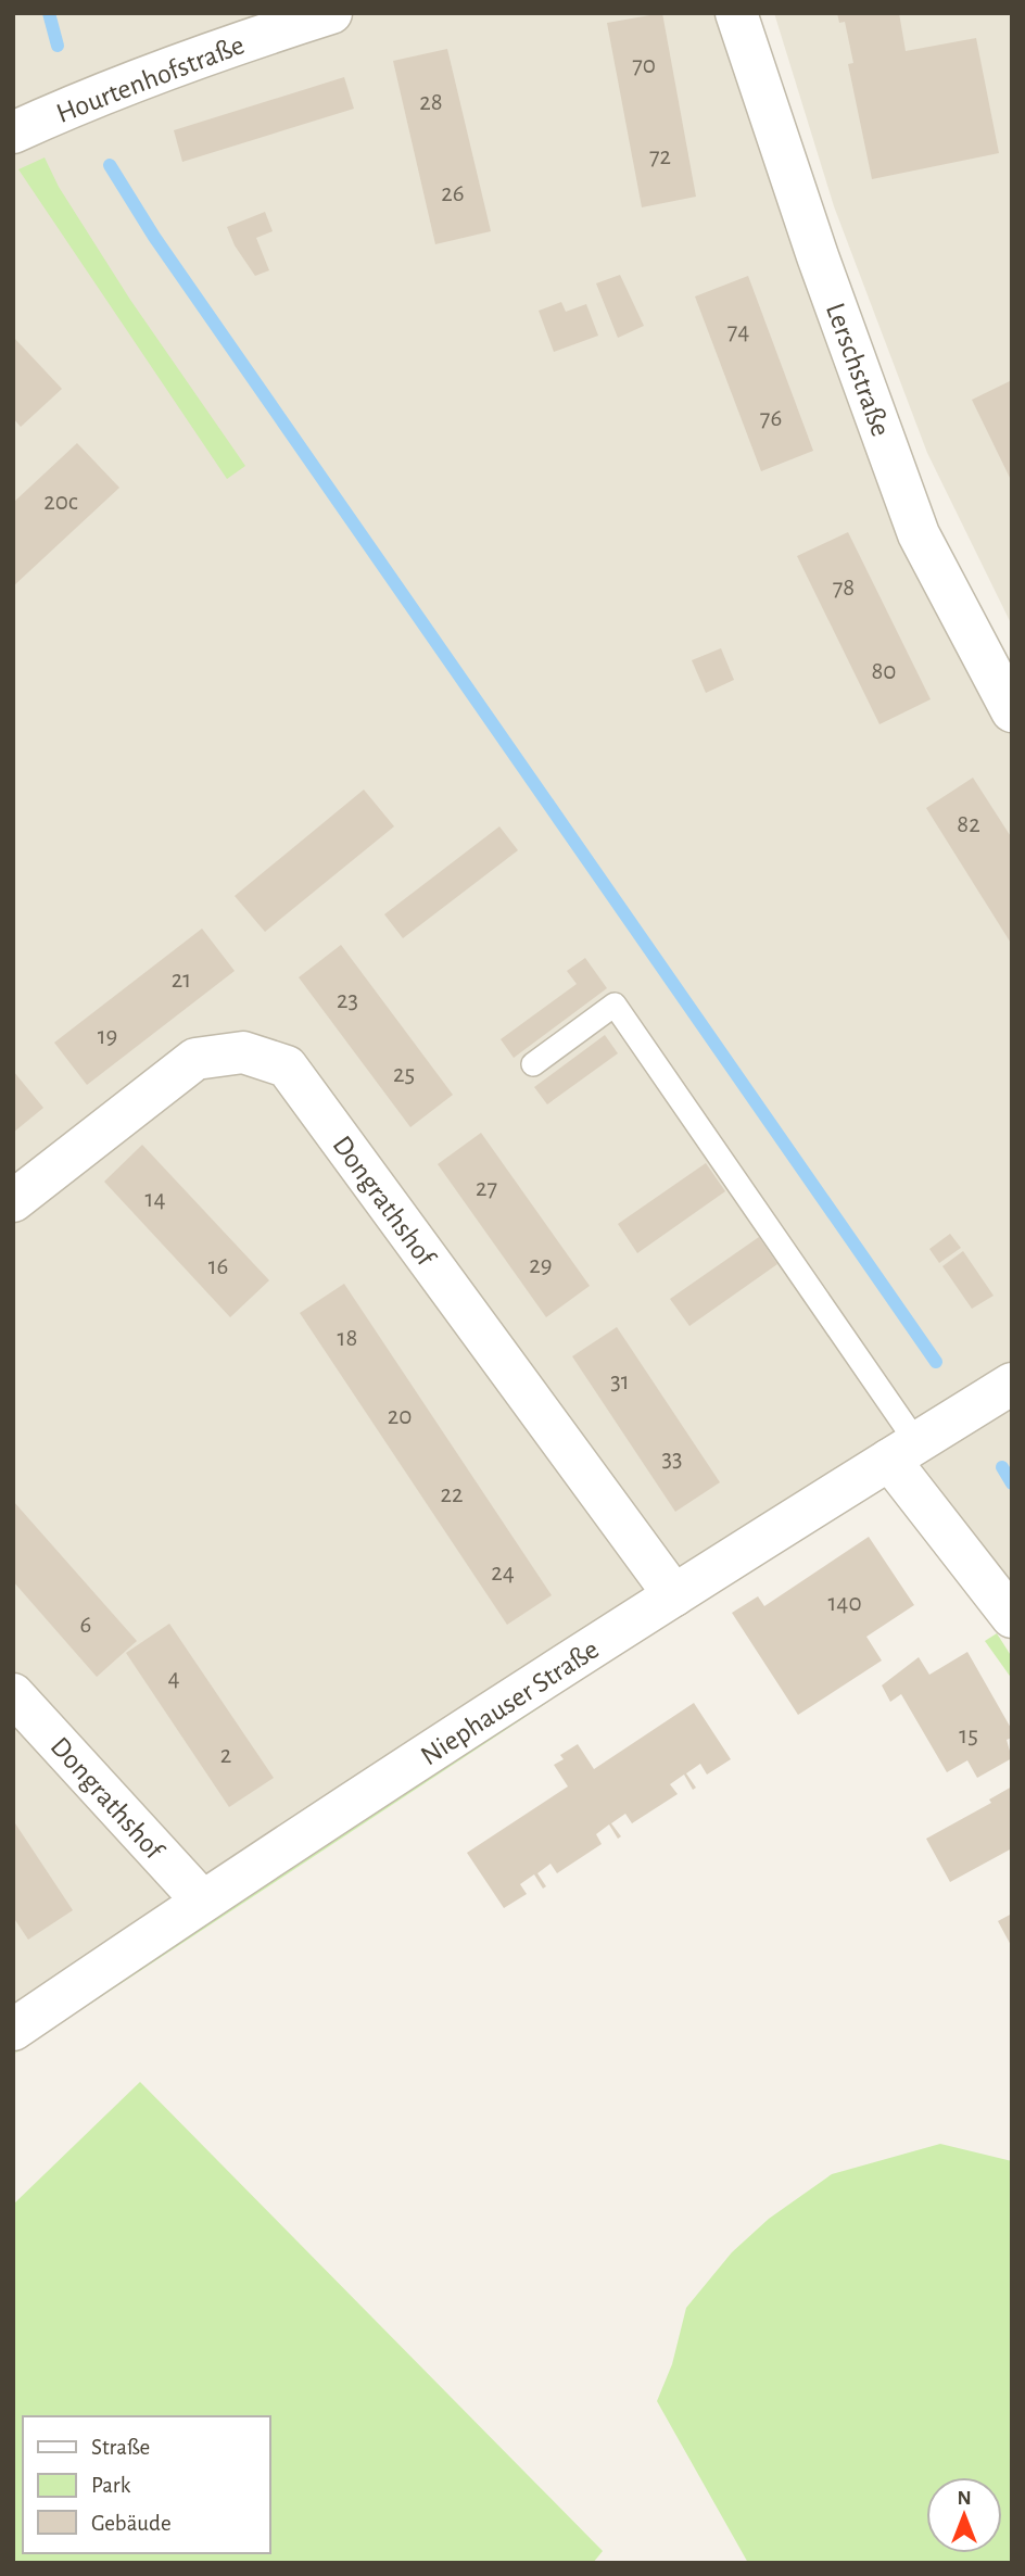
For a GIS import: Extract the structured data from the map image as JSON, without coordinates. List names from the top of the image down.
{
  "streets": {
    "street": [
      "Hourtenhofstraße",
      "Lerschstraße",
      "Dongrathshof",
      "Niephauser Straße"
    ]
  },
  "crossings": [
    ["Dongrathshof", "Niephauser Straße"]
  ],
  "house_numbers": [
    "70",
    "28",
    "72",
    "26",
    "74",
    "76",
    "20c",
    "78",
    "80",
    "82",
    "21",
    "23",
    "19",
    "25",
    "27",
    "14",
    "29",
    "16",
    "18",
    "31",
    "20",
    "33",
    "22",
    "24",
    "140",
    "6",
    "4",
    "15",
    "2"
  ],
  "legend": ["Straße", "Park", "Gebäude"],
  "north": "top"
}
